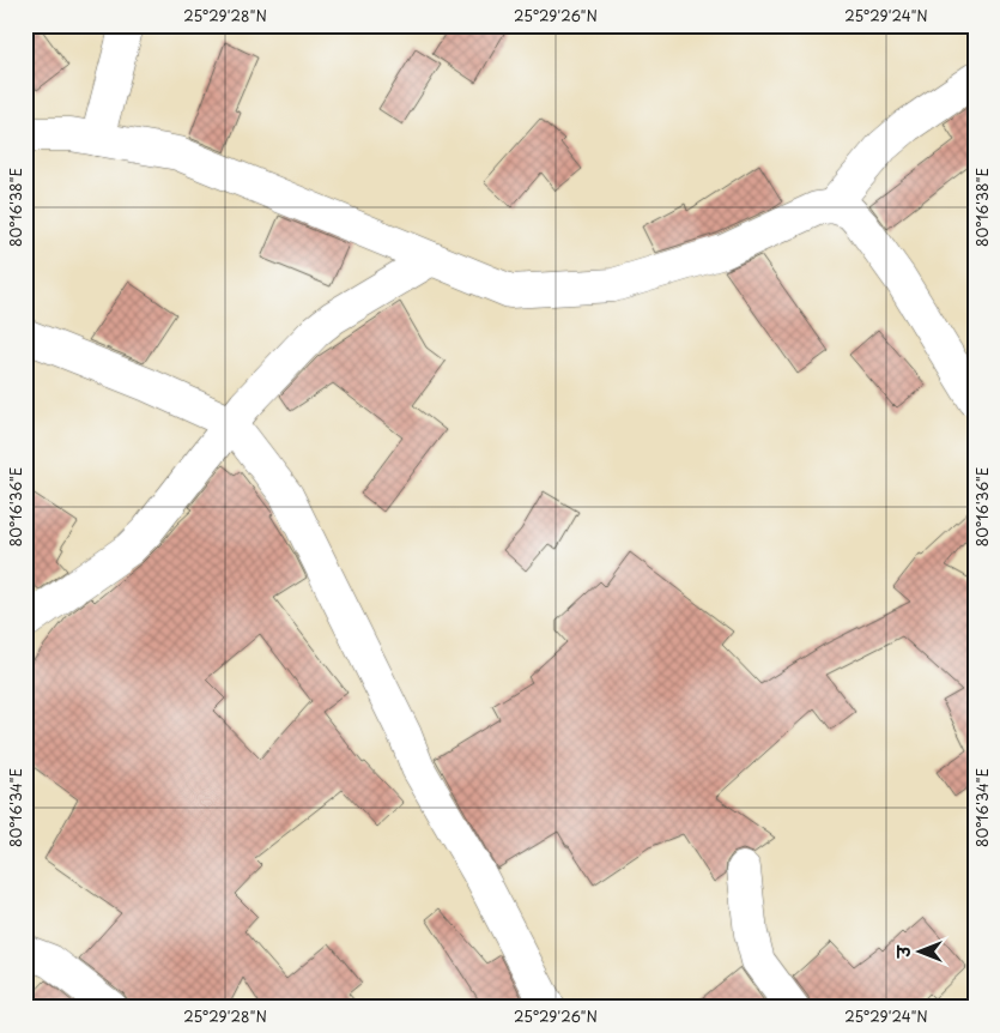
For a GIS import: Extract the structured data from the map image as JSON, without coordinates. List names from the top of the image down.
{
  "north": "left",
  "coordinates": [
    "25°29'28\"N",
    "25°29'26\"N",
    "25°29'24\"N",
    "80°16'38\"E",
    "80°16'36\"E",
    "80°16'34\"E"
  ]
}
